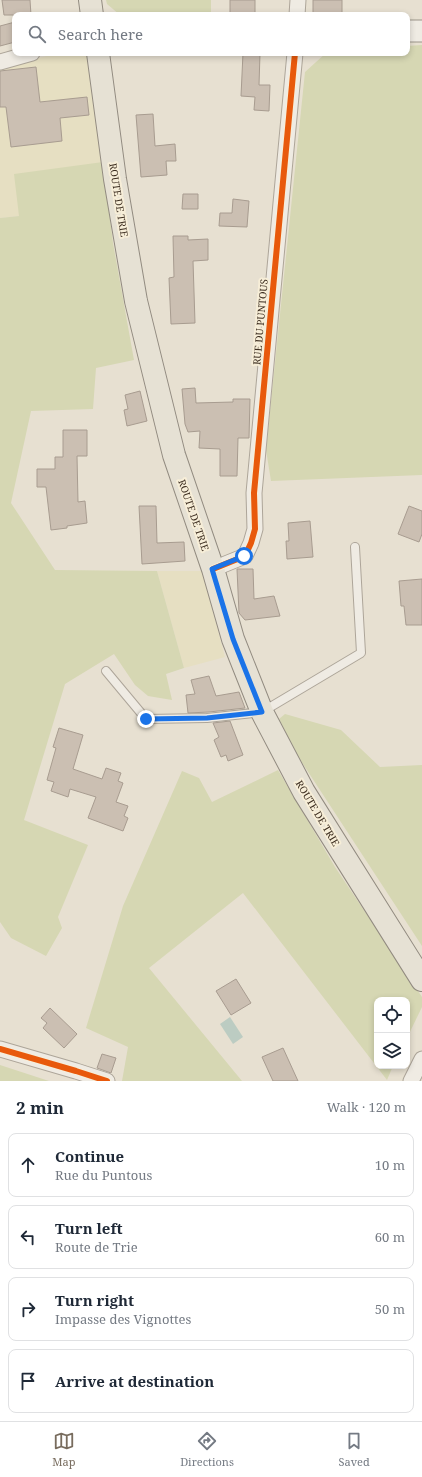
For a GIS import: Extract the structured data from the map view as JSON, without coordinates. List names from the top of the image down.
{
  "streets": {
    "main road": ["ROUTE DE TRIE"],
    "street": ["RUE DU PUNTOUS"]
  },
  "crossings": [
    ["ROUTE DE TRIE", "RUE DU PUNTOUS"]
  ],
  "page": {
    "search": "Search here",
    "heading": ["2 min", "Walk · 120 m"],
    "list": [
      ["Continue", "Rue du Puntous", "10 m"],
      ["Turn left", "Route de Trie", "60 m"],
      ["Turn right", "Impasse des Vignottes", "50 m"],
      "Arrive at destination"
    ],
    "nav": ["Map", "Directions", "Saved"]
  }
}
